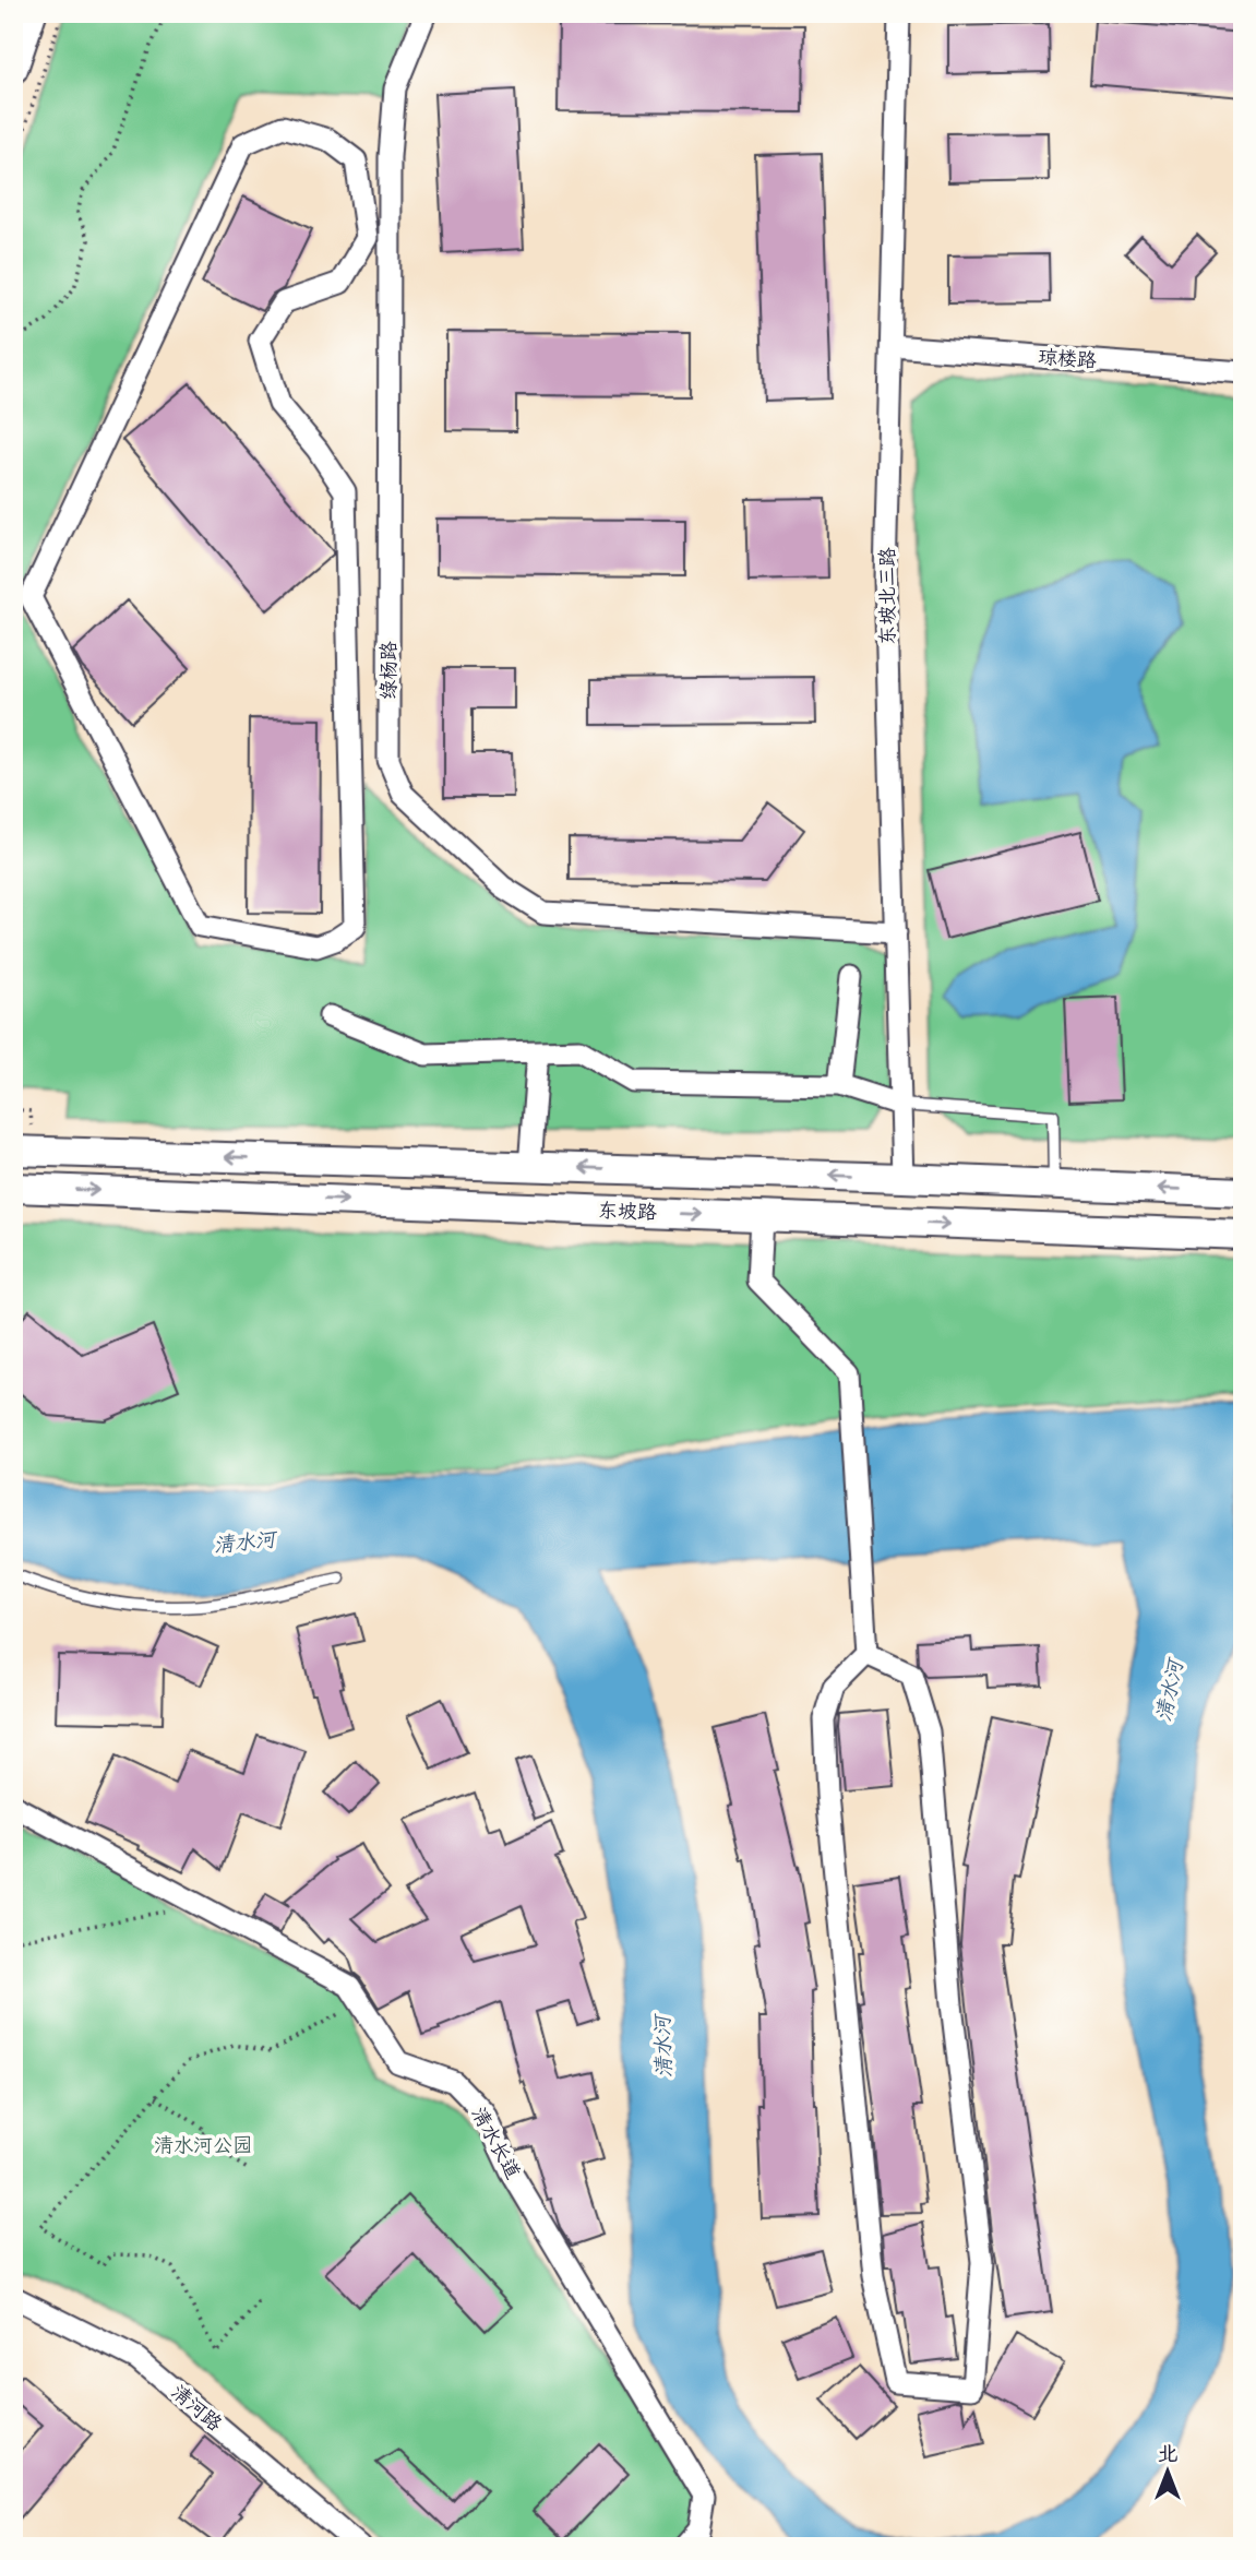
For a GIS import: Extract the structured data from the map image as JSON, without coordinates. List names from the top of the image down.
{
  "streets": {
    "main road": ["东坡路"],
    "street": [
      "琼楼路",
      "东坡北三路",
      "绿杨路",
      "清水长道",
      "清河路"
    ]
  },
  "crossings": [
    ["琼楼路", "东坡北三路"],
    ["东坡北三路", "绿杨路"]
  ],
  "water": ["清水河"],
  "parks": ["清水河公园"],
  "north": "top"
}
